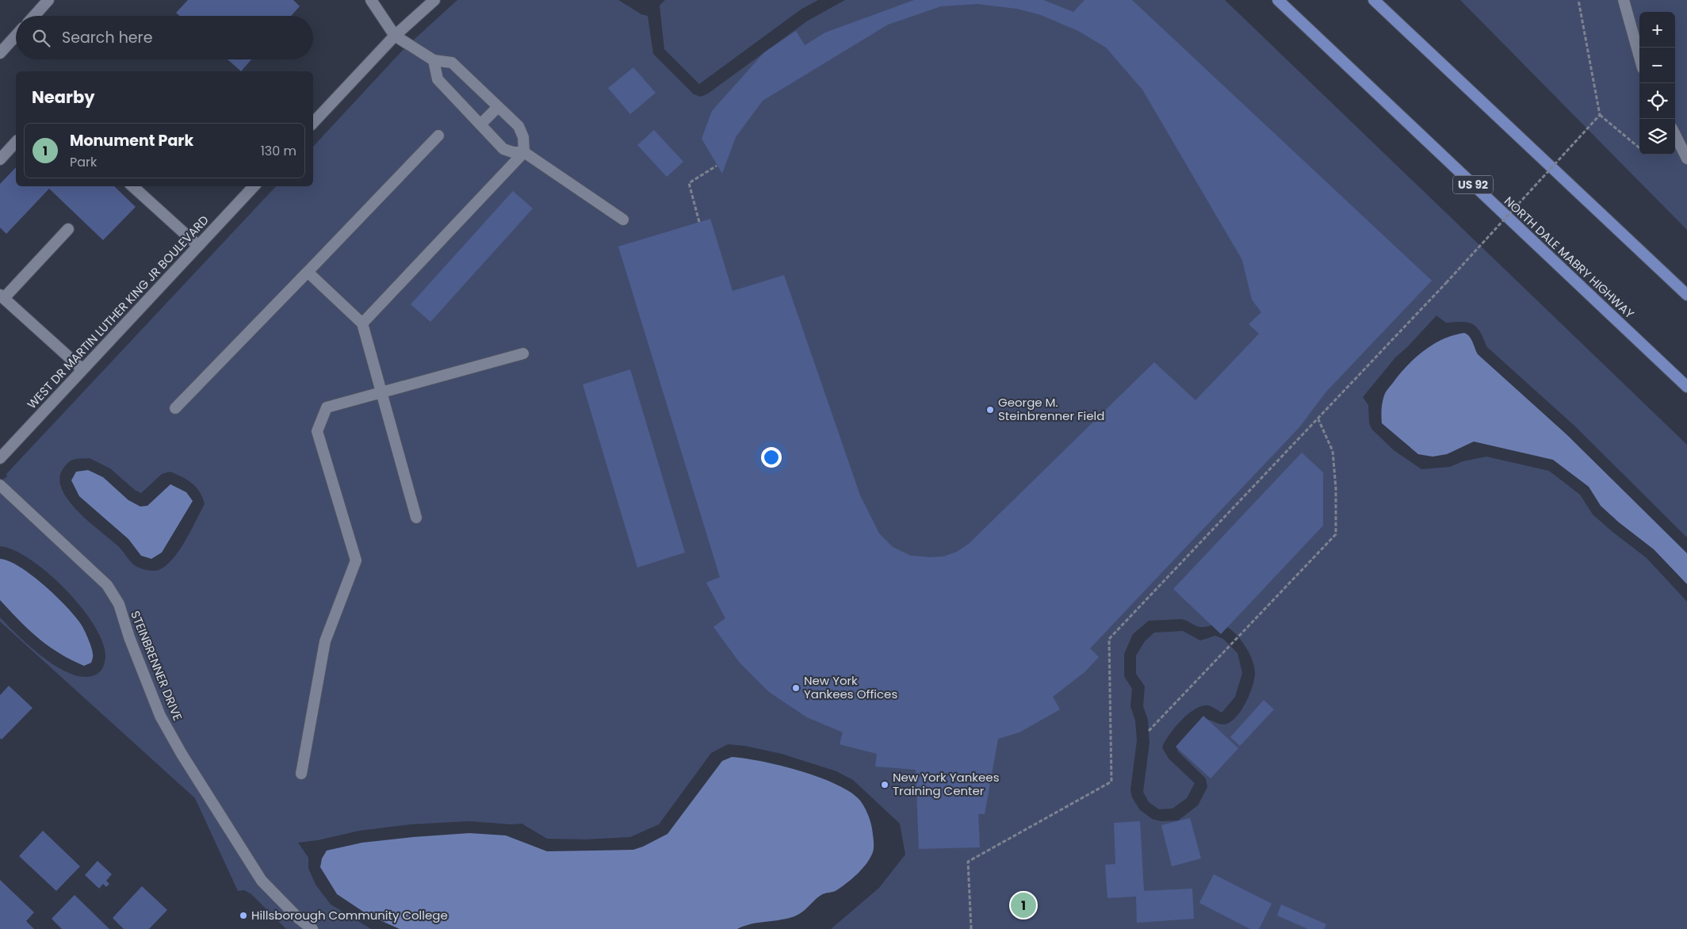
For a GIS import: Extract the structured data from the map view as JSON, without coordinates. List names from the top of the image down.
{
  "streets": {
    "main road": ["US 92", "NORTH DALE MABRY HIGHWAY"],
    "street": ["WEST DR MARTIN LUTHER KING JR BOULEVARD", "STEINBRENNER DRIVE"]
  },
  "places": [
    "George M. Steinbrenner Field",
    "New York Yankees Offices",
    "New York Yankees Training Center",
    "Hillsborough Community College"
  ],
  "page": {
    "map_buttons": ["+", "−"],
    "search": "Search here",
    "heading": "Nearby",
    "list": [
      {
        "mark": "1",
        "name": "Monument Park",
        "note": "Park",
        "value": "130 m"
      }
    ],
    "pins": "1"
  }
}
